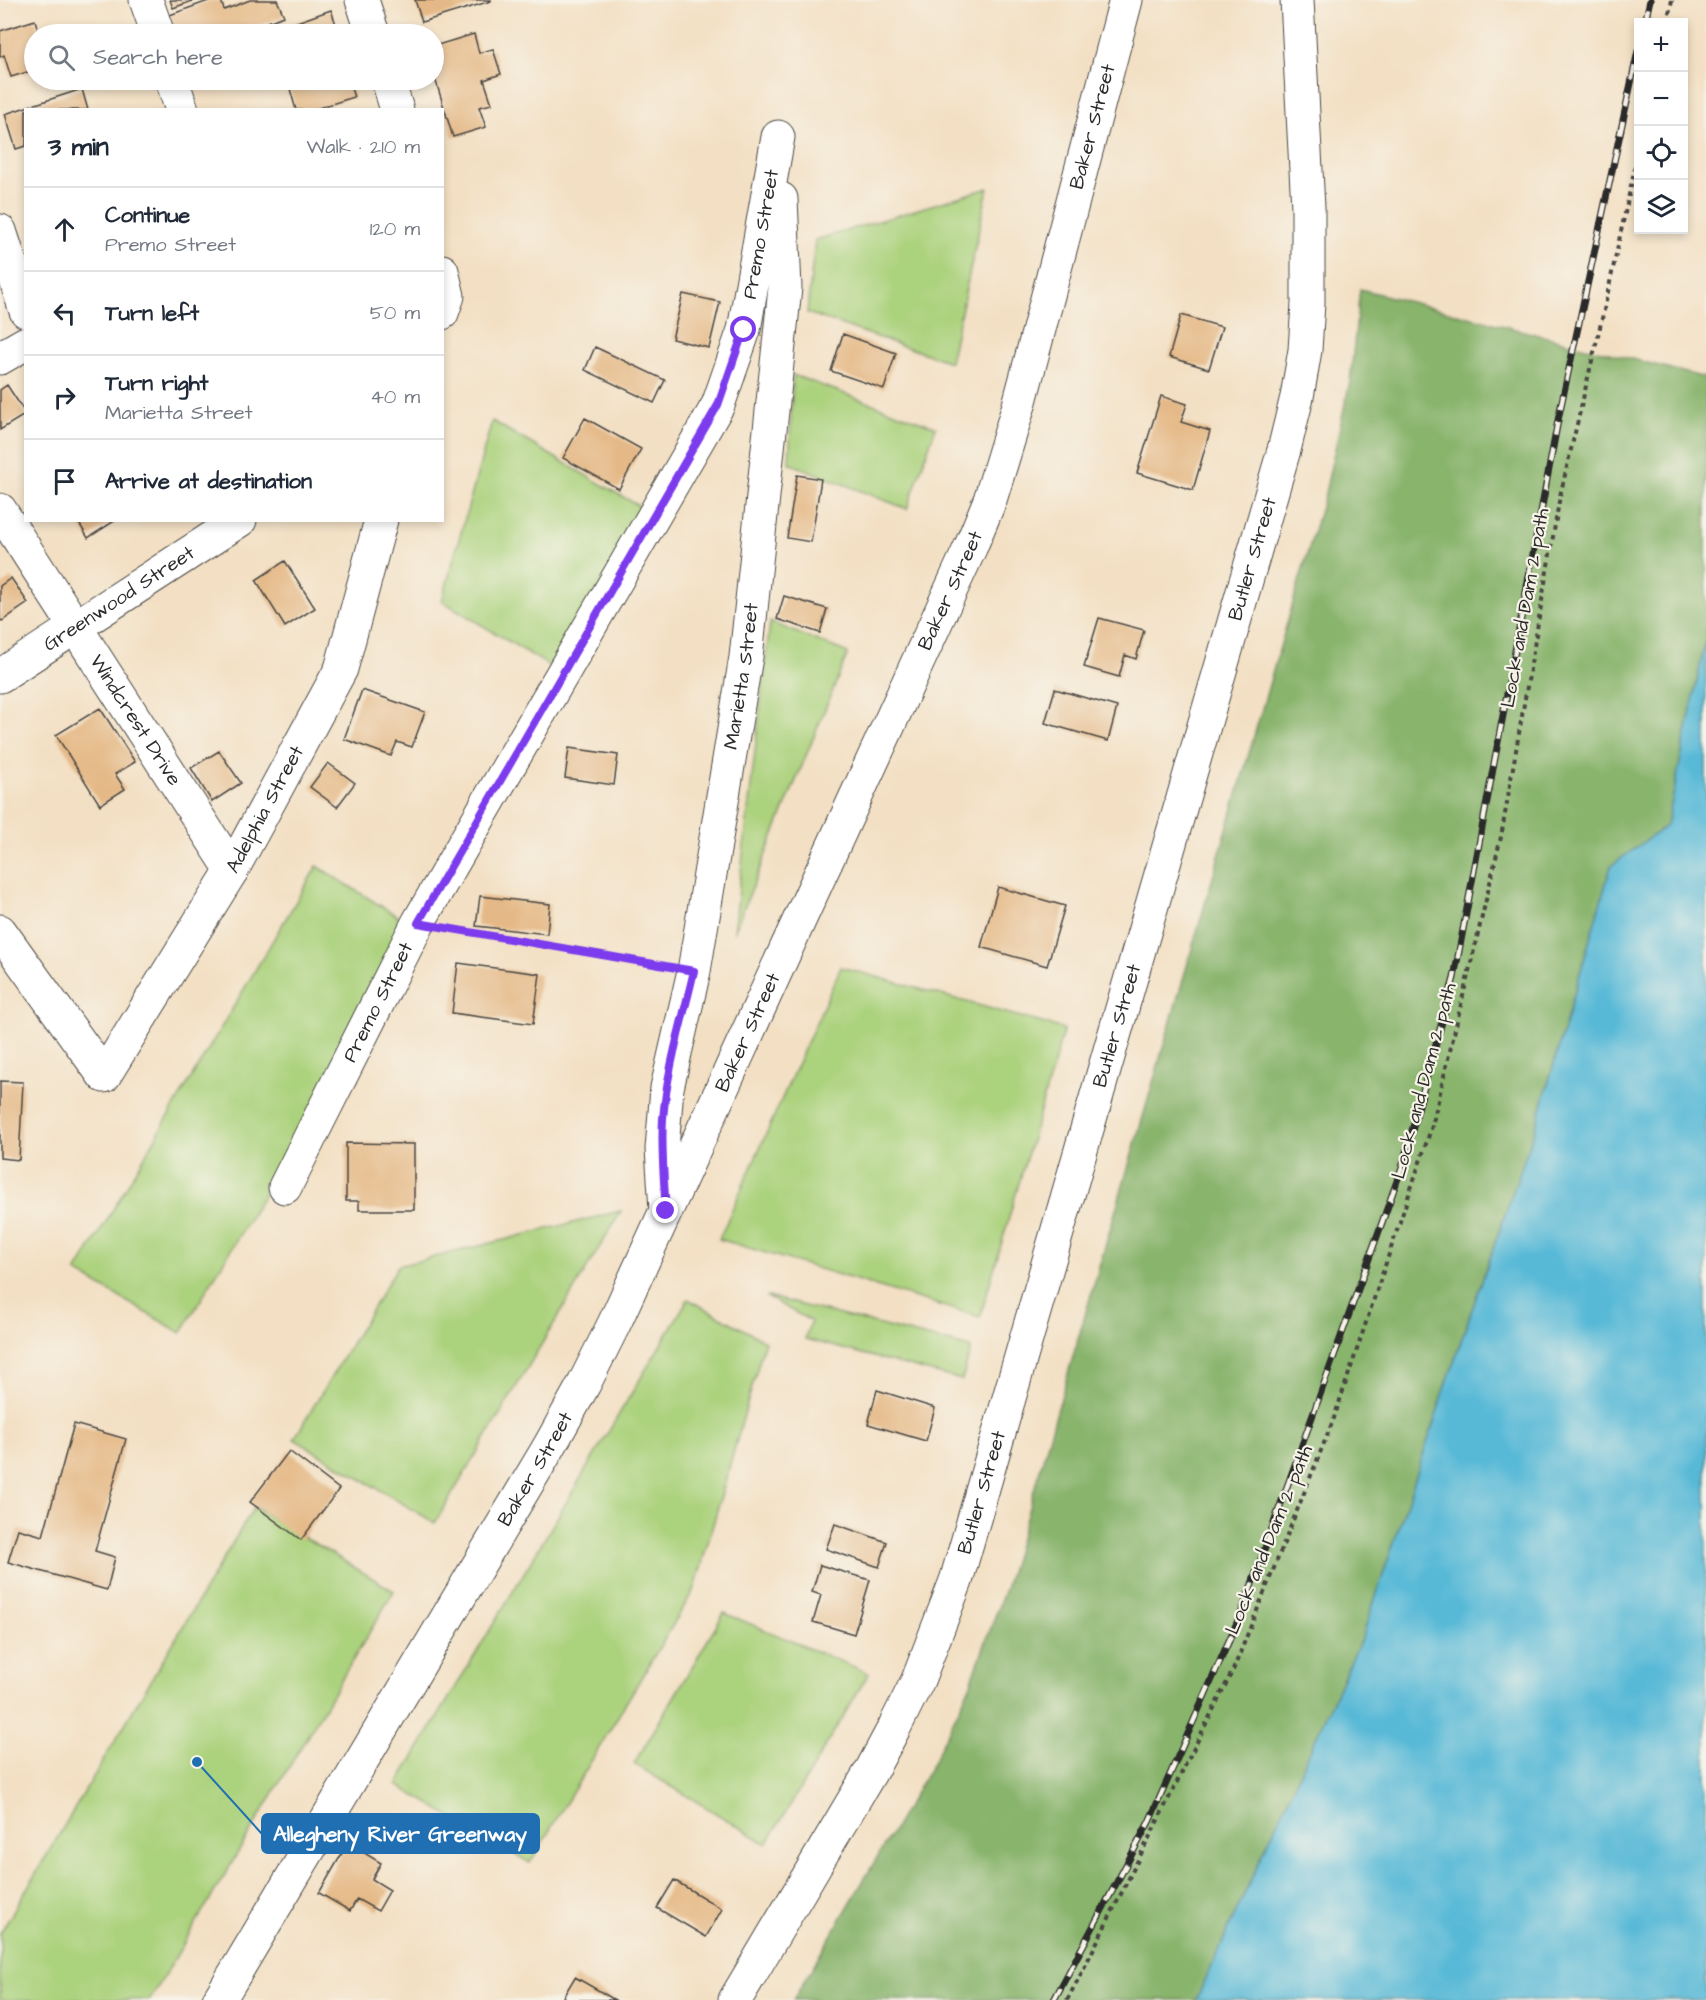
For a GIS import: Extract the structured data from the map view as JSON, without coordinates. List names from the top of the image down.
{
  "streets": {
    "main road": [
      "Baker Street",
      "Premo Street",
      "Butler Street",
      "Greenwood Street",
      "Marietta Street",
      "Windcrest Drive",
      "Adelphia Street"
    ],
    "path": ["Lock and Dam 2 path"]
  },
  "crossings": [
    ["Baker Street", "Marietta Street"],
    ["Premo Street", "Marietta Street"],
    ["Greenwood Street", "Windcrest Drive"],
    ["Windcrest Drive", "Adelphia Street"]
  ],
  "places": ["Allegheny River Greenway"],
  "page": {
    "map_buttons": ["+", "−"],
    "search": "Search here",
    "heading": ["3 min", "Walk · 210 m"],
    "list": [
      ["Continue", "Premo Street", "120 m"],
      ["Turn left", "50 m"],
      ["Turn right", "Marietta Street", "40 m"],
      "Arrive at destination"
    ]
  }
}
